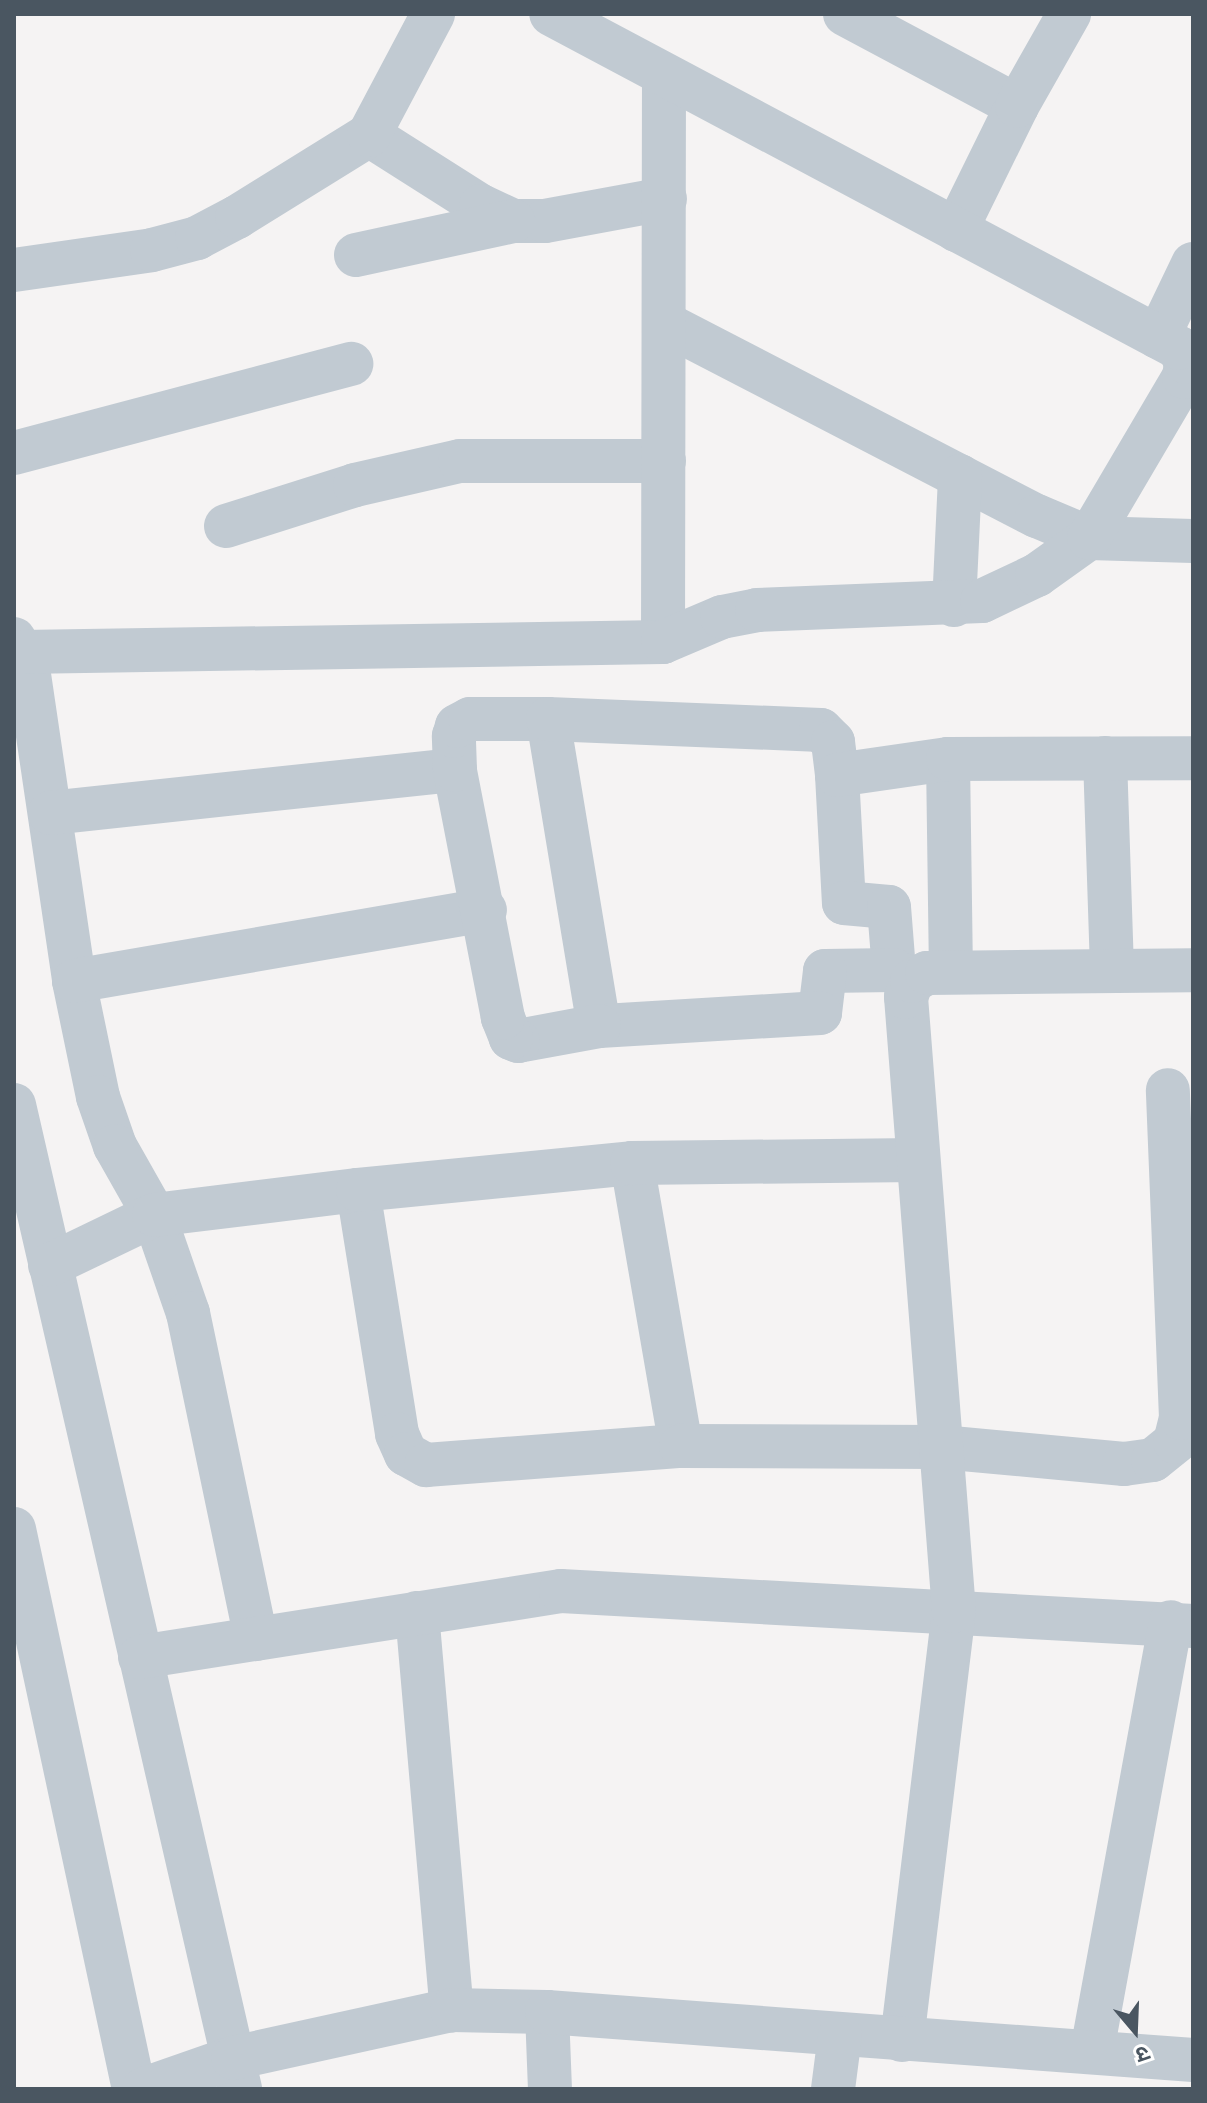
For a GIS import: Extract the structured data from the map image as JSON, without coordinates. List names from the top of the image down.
{
  "north": "bottom"
}
